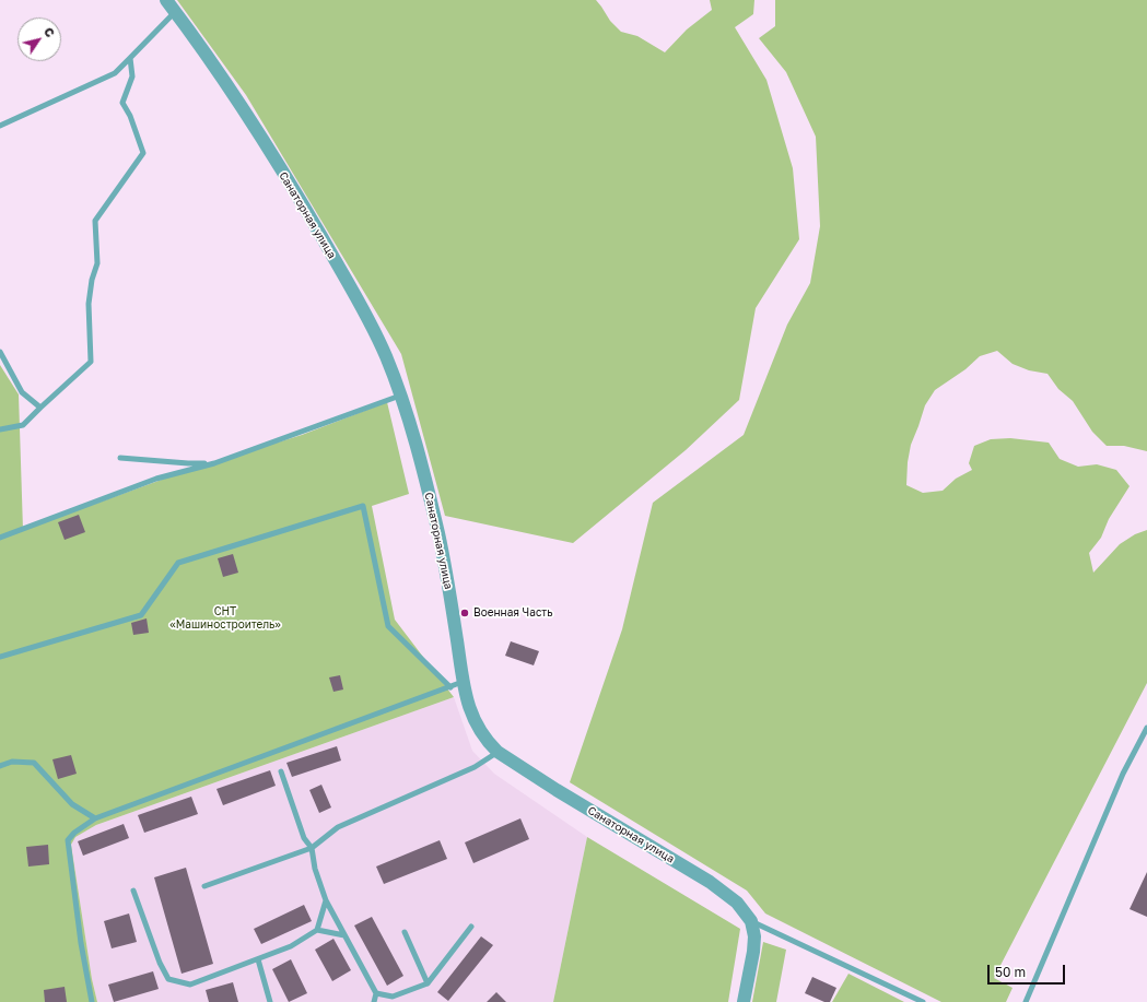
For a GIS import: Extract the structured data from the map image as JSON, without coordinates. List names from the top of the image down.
{
  "streets": {
    "street": ["Санаторная улица"]
  },
  "parks": ["СНТ «Машиностроитель»"],
  "places": ["Военная Часть"],
  "scale_bar": "50 m",
  "north": "top right"
}
